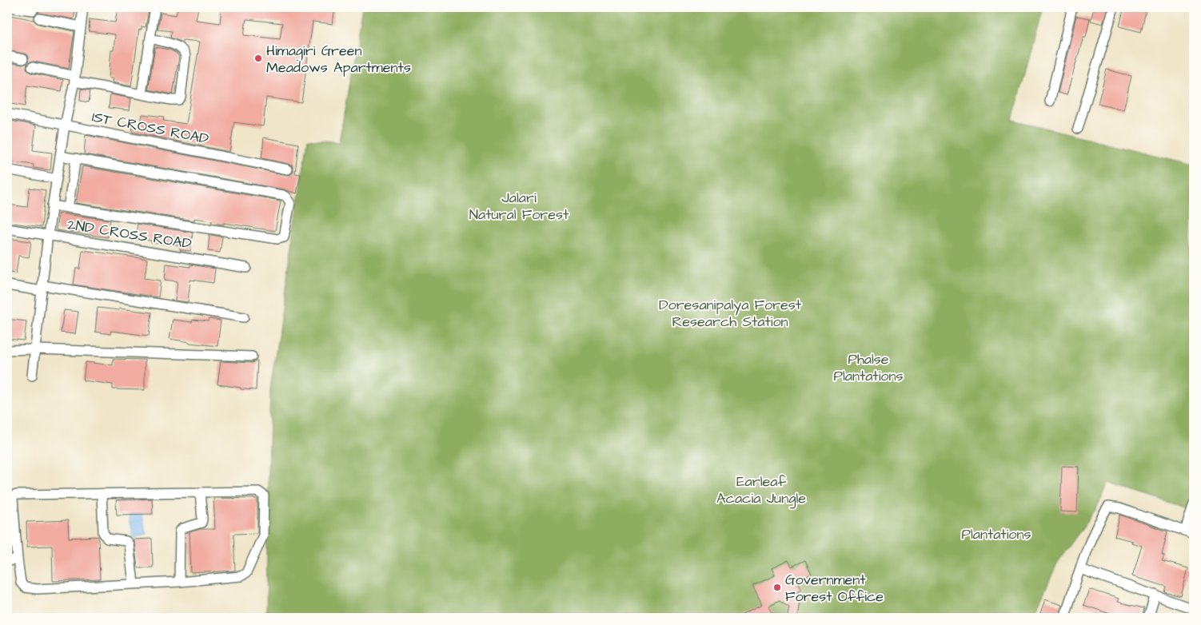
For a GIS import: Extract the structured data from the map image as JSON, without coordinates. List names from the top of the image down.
{
  "streets": {
    "street": ["1ST CROSS ROAD", "2ND CROSS ROAD"]
  },
  "parks": [
    "Jalari Natural Forest",
    "Doresanipalya Forest Research Station",
    "Phalse Plantations",
    "Earleaf Acacia Jungle",
    "Plantations"
  ],
  "places": ["Himagiri Green Meadows Apartments", "Government Forest Office"]
}
